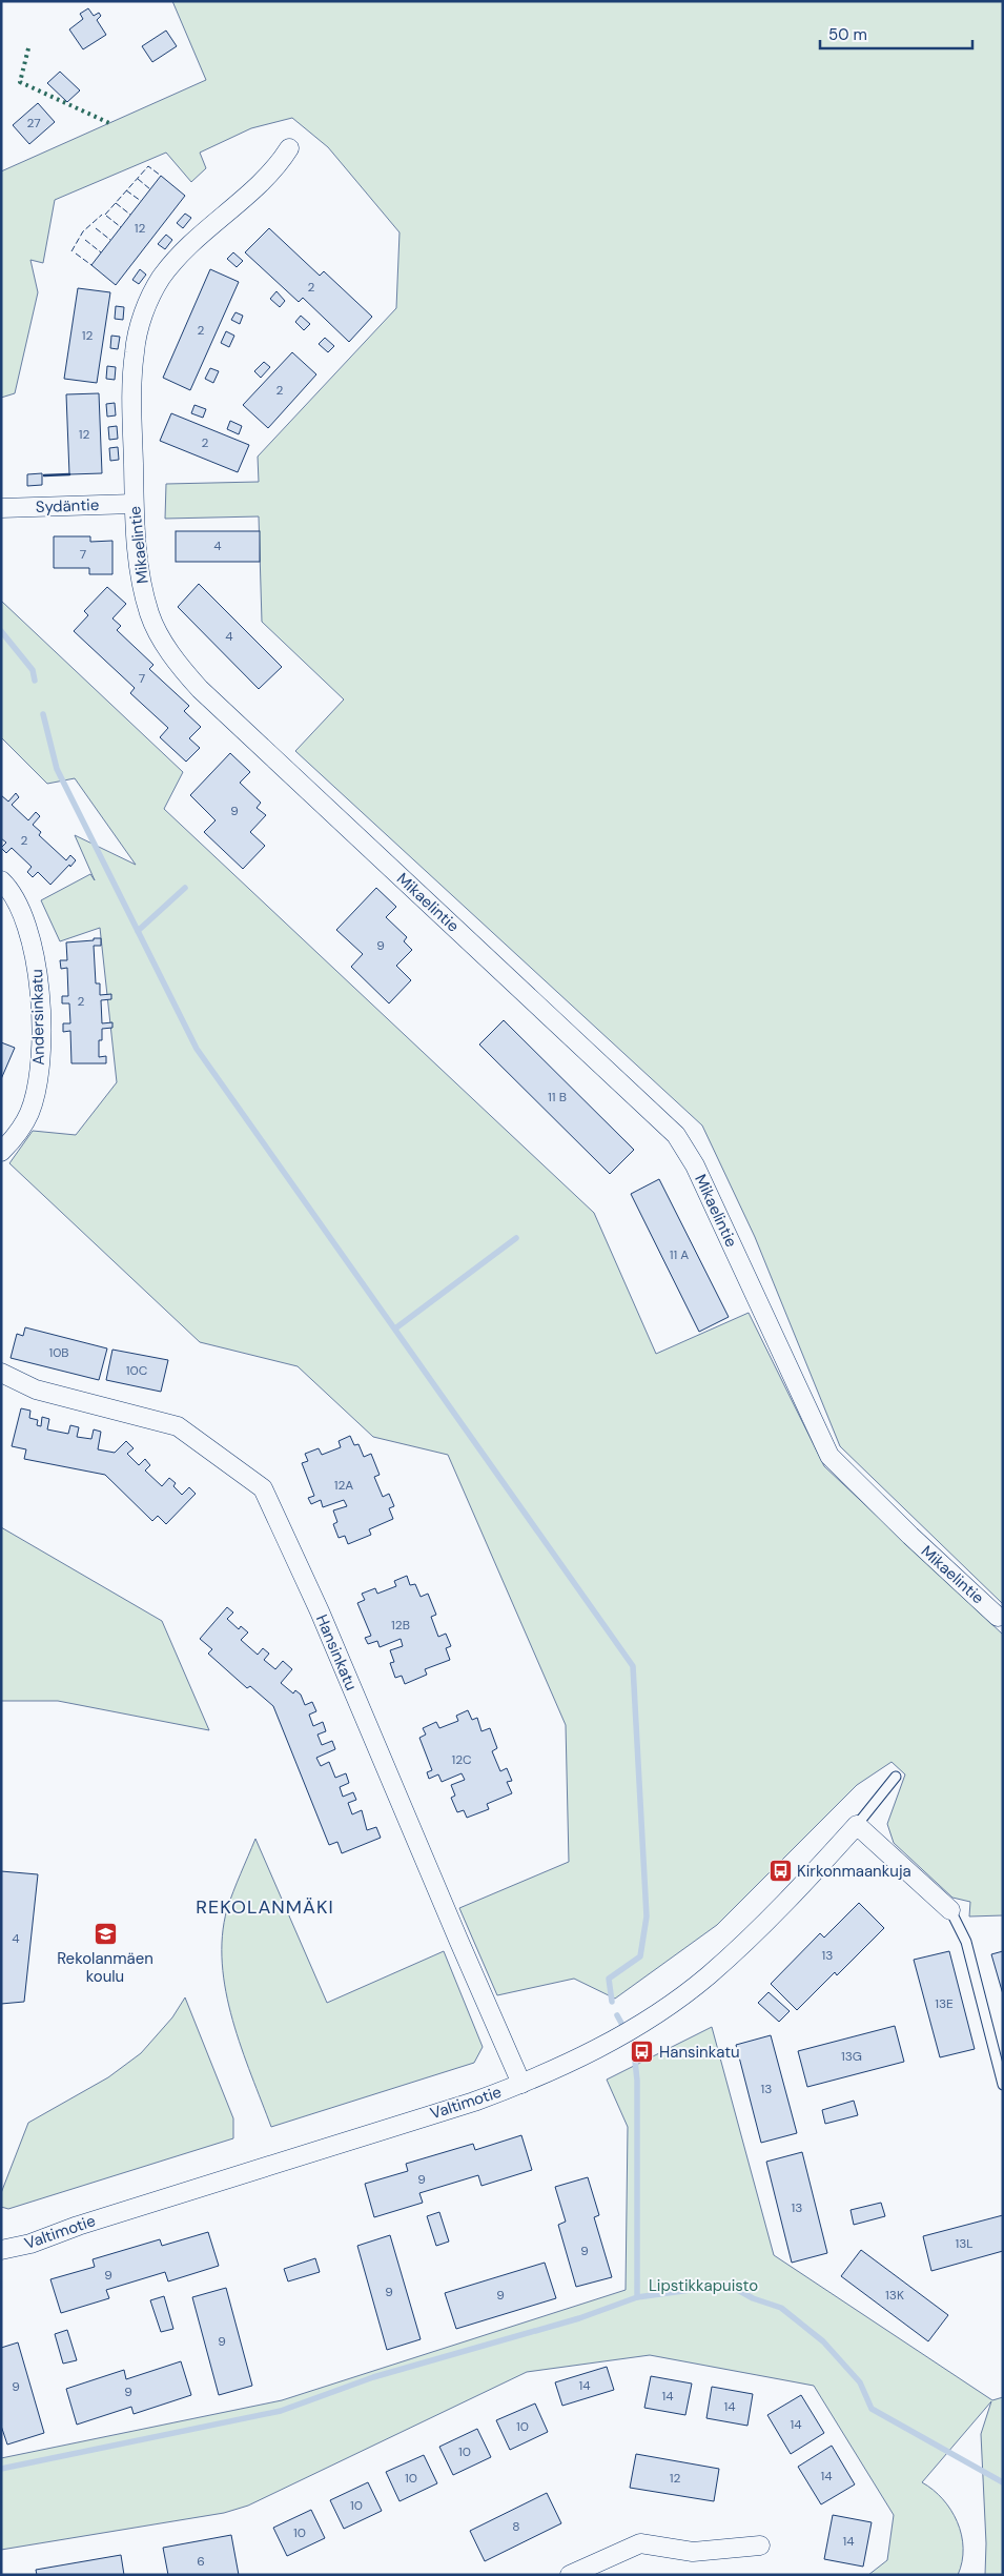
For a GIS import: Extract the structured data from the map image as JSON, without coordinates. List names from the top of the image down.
{
  "streets": {
    "street": [
      "Sydäntie",
      "Mikaelintie",
      "Andersinkatu",
      "Hansinkatu",
      "Valtimotie"
    ]
  },
  "crossings": [
    ["Sydäntie", "Mikaelintie"],
    ["Hansinkatu", "Valtimotie"]
  ],
  "districts": ["REKOLANMÄKI"],
  "parks": ["Lipstikkapuisto"],
  "places": {
    "bus stop": ["Kirkonmaankuja", "Hansinkatu"],
    "school or university": ["Rekolanmäen koulu"]
  },
  "house_numbers": [
    "27",
    "12",
    "2",
    "2",
    "12",
    "2",
    "12",
    "2",
    "4",
    "7",
    "4",
    "7",
    "9",
    "2",
    "9",
    "2",
    "11 B",
    "11 A",
    "10B",
    "10C",
    "12A",
    "12B",
    "12C",
    "4",
    "13",
    "13E",
    "13G",
    "13",
    "9",
    "13",
    "13L",
    "9",
    "9",
    "9",
    "9",
    "13K",
    "9",
    "14",
    "9",
    "9",
    "14",
    "14",
    "14",
    "10",
    "10",
    "14",
    "10",
    "12",
    "10",
    "8",
    "10",
    "14",
    "6"
  ],
  "scale_bar": "50 m"
}
